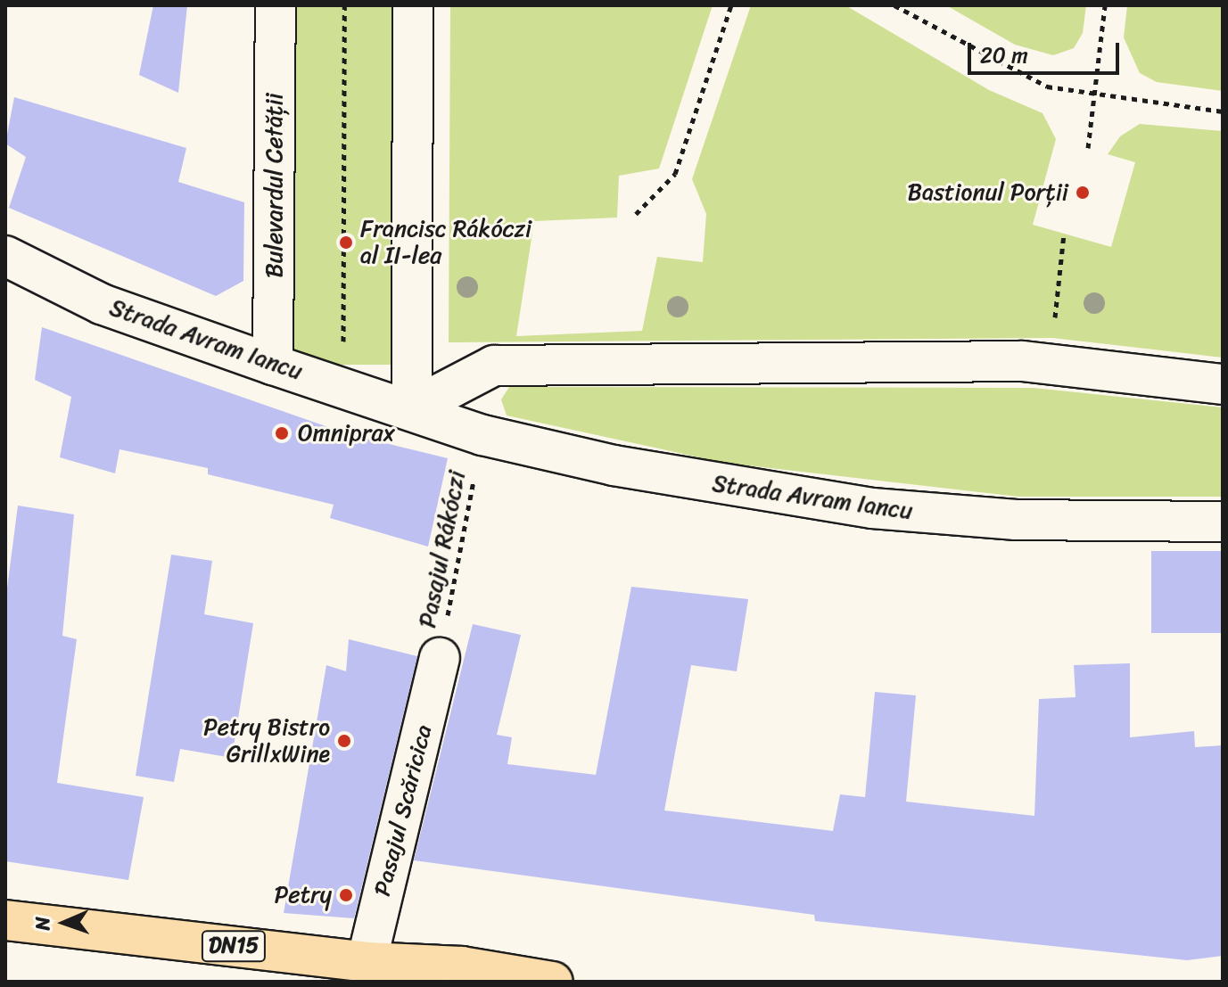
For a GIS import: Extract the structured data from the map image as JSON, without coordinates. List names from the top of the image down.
{
  "streets": {
    "main road": ["DN15"],
    "street": ["Bulevardul Cetății", "Strada Avram Iancu", "Pasajul Scăricica"],
    "path": ["Pasajul Rákóczi"]
  },
  "crossings": [
    ["Bulevardul Cetății", "Strada Avram Iancu"],
    ["Pasajul Rákóczi", "Pasajul Scăricica"],
    ["Pasajul Scăricica", "DN15"]
  ],
  "places": [
    "Bastionul Porții",
    "Francisc Rákóczi al II-lea",
    "Omniprax",
    "Petry Bistro GrillxWine",
    "Petry"
  ],
  "scale_bar": "20 m",
  "north": "left"
}
